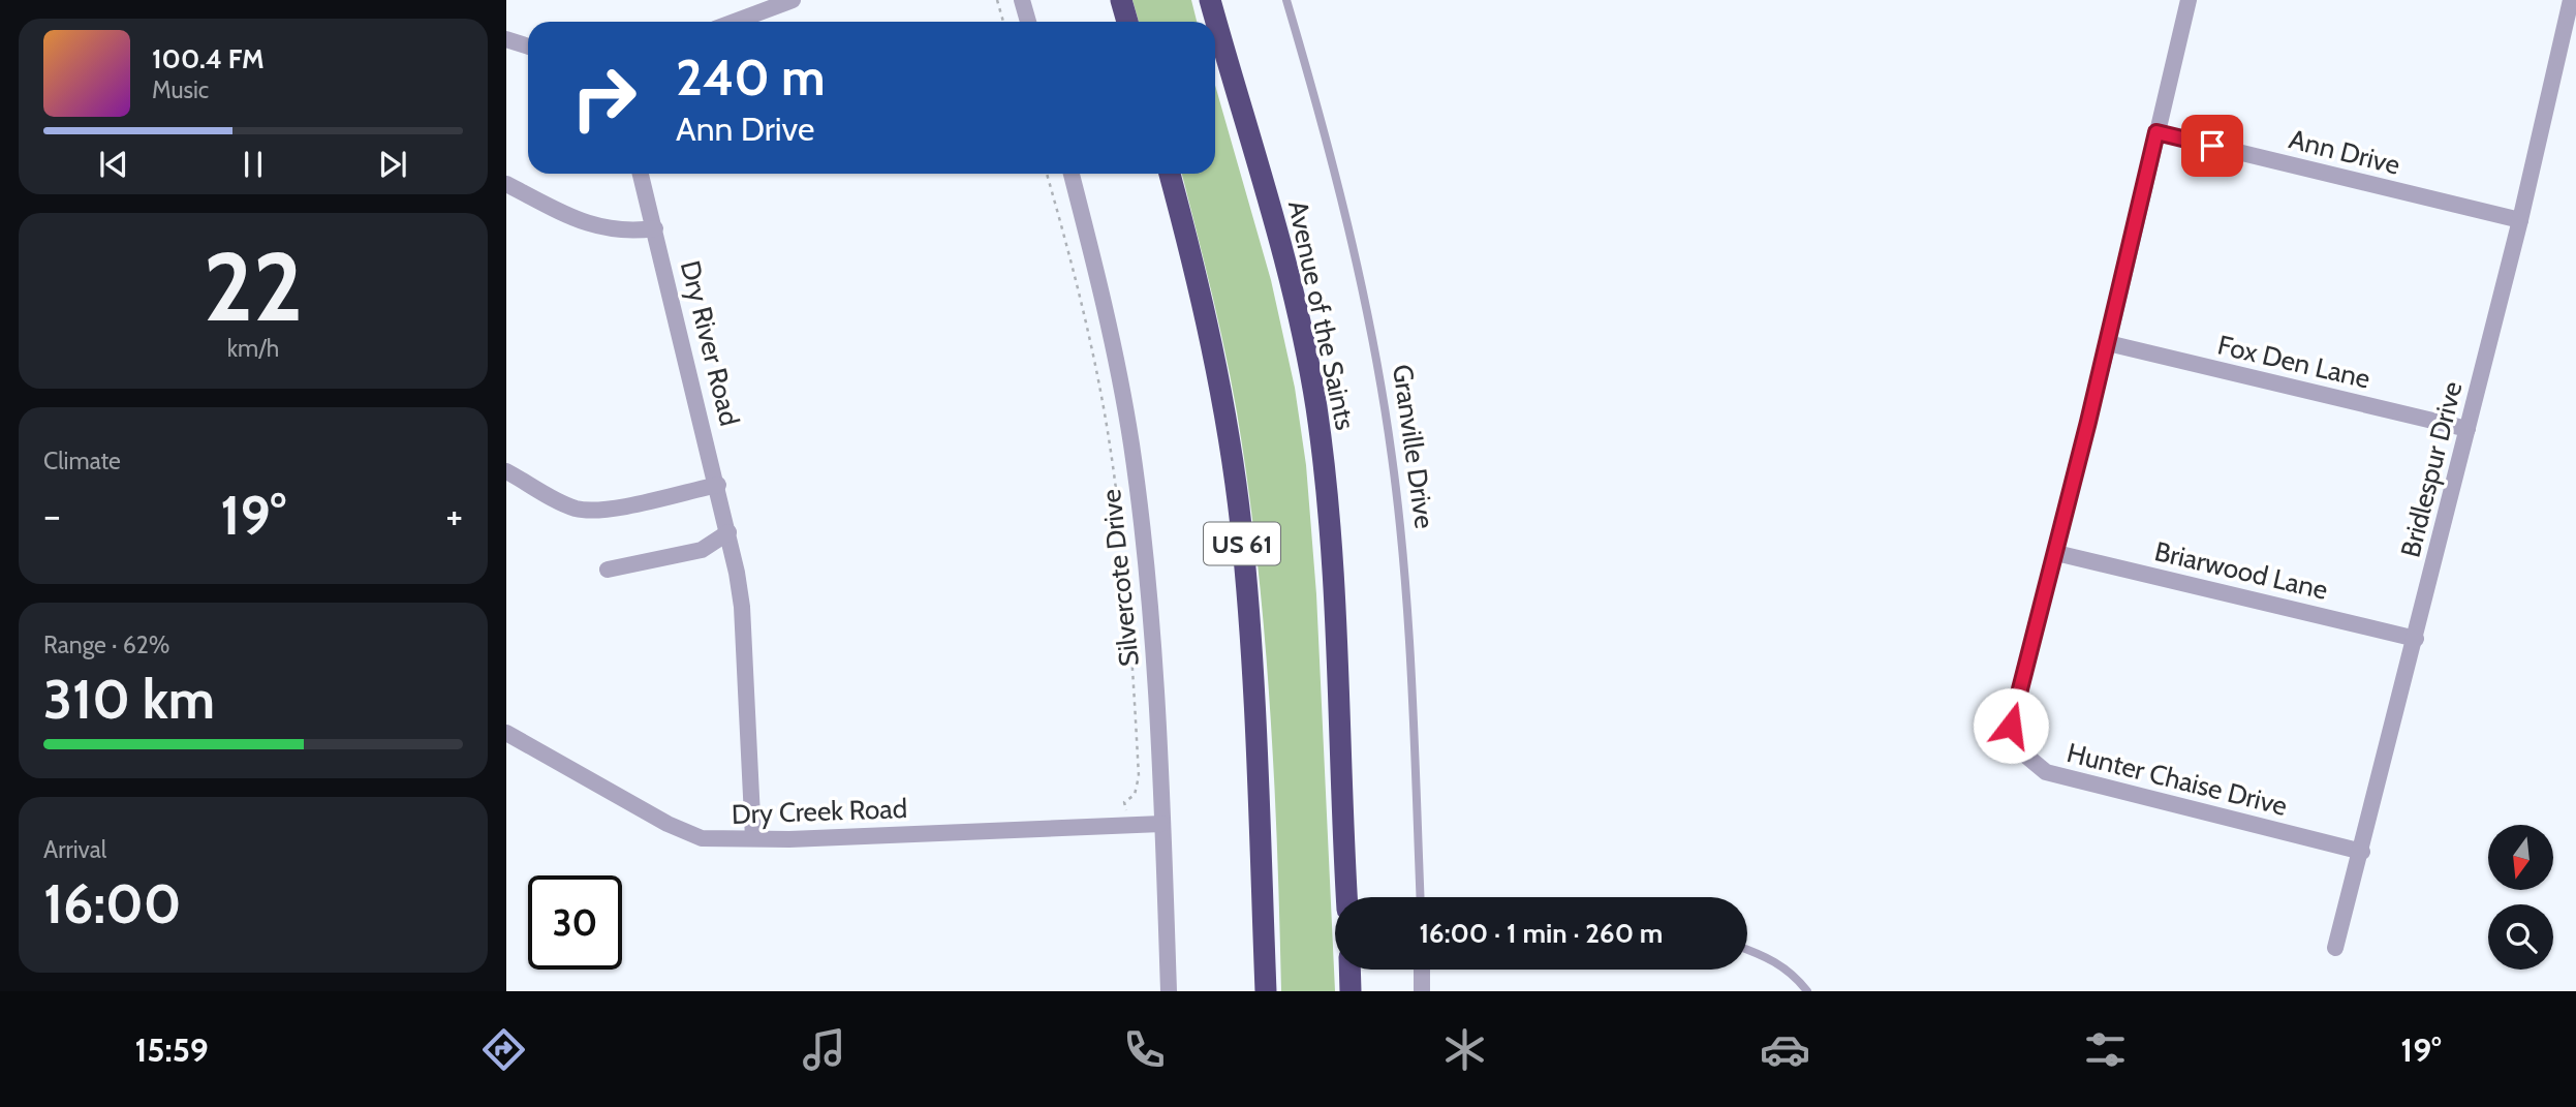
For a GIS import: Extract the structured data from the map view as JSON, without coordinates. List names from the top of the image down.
{
  "streets": {
    "highway": ["Avenue of the Saints", "US 61"],
    "street": [
      "Ann Drive",
      "Dry River Road",
      "Fox Den Lane",
      "Bridlespur Drive",
      "Briarwood Lane",
      "Silvercote Drive",
      "Hunter Chaise Drive",
      "Dry Creek Road"
    ],
    "lane": ["Granville Drive"]
  },
  "crossings": [
    ["Ann Drive", "Bridlespur Drive"],
    ["Ann Drive", "Hunter Chaise Drive"],
    ["Dry River Road", "Dry Creek Road"],
    ["Fox Den Lane", "Bridlespur Drive"],
    ["Fox Den Lane", "Hunter Chaise Drive"],
    ["Bridlespur Drive", "Briarwood Lane"],
    ["Bridlespur Drive", "Hunter Chaise Drive"],
    ["Briarwood Lane", "Hunter Chaise Drive"],
    ["Silvercote Drive", "Dry Creek Road"]
  ],
  "north": "bottom",
  "page": {
    "turn": ["240 m", "Ann Drive"],
    "song": ["100.4 FM", "Music"],
    "tile": [
      ["22", "km/h"],
      "Climate",
      ["Range · 62%", "310 km"],
      ["Arrival", "16:00"]
    ],
    "heat": ["−", "19°", "+"],
    "limit": "30",
    "trip": "16:00 · 1 min · 260 m",
    "tabs": ["15:59", "19°"]
  }
}
